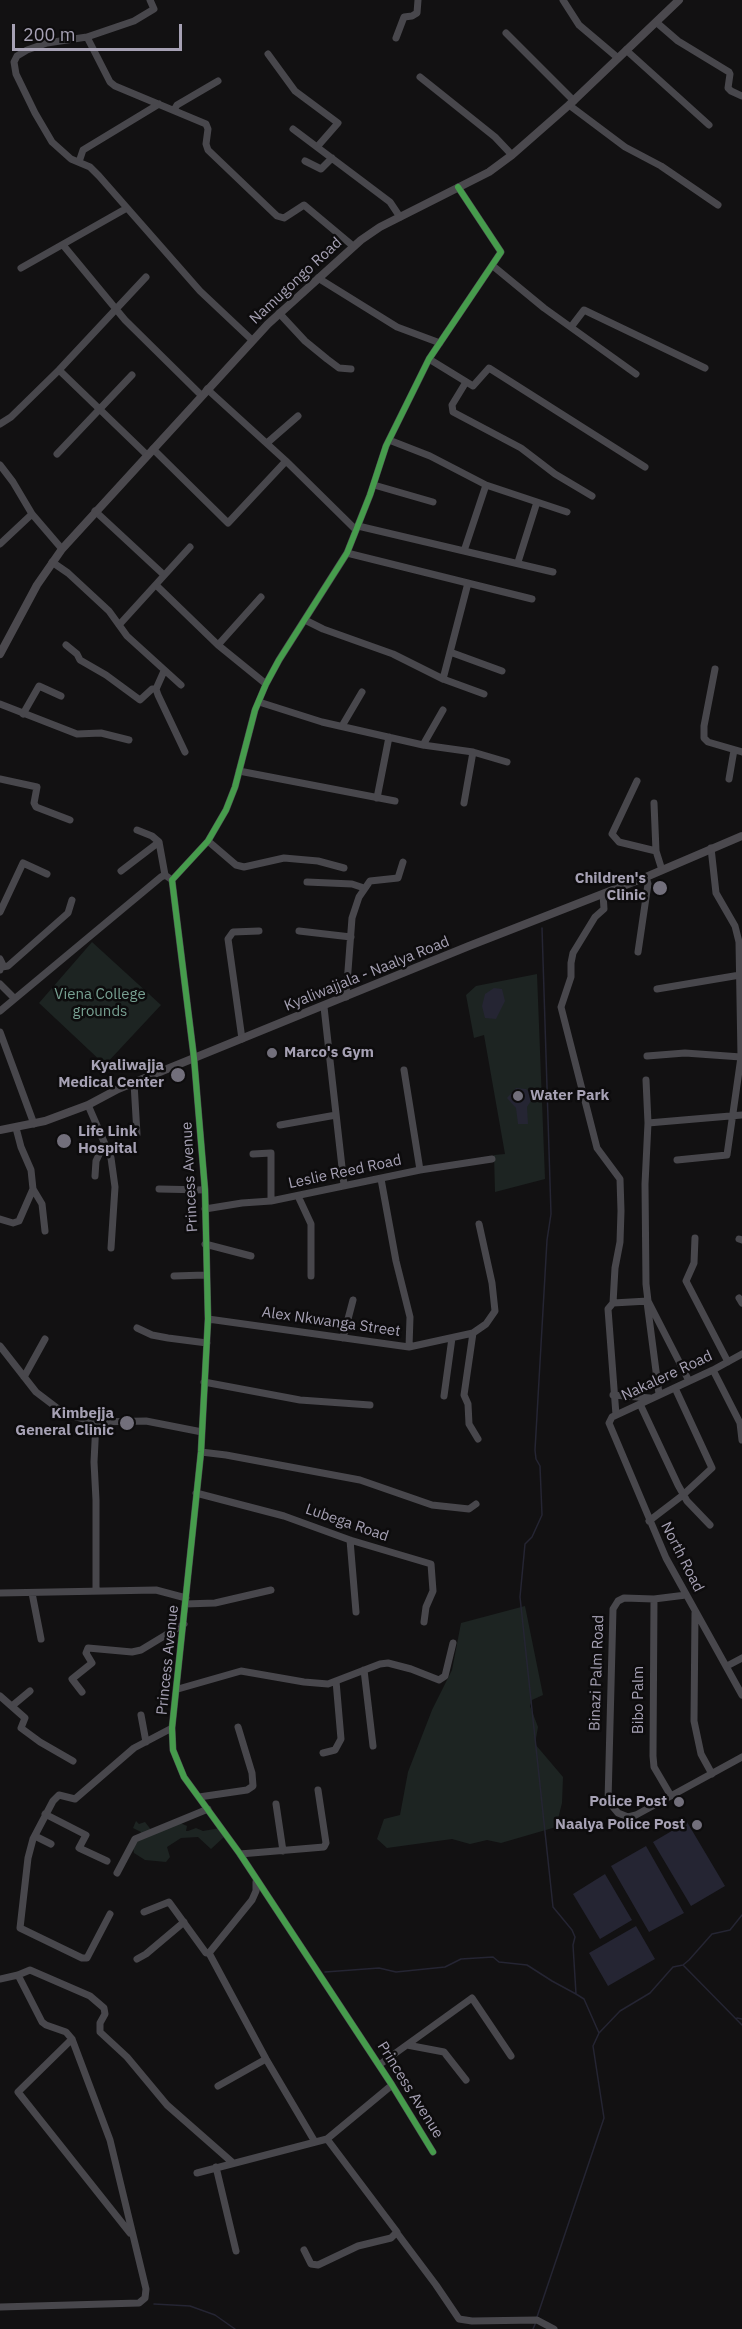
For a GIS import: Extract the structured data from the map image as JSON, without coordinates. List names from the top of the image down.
{
  "streets": {
    "main road": ["Namugongo Road", "Kyaliwajjala - Naalya Road"],
    "street": [
      "Leslie Reed Road",
      "Princess Avenue",
      "Alex Nkwanga Street",
      "Nakalere Road",
      "Lubega Road",
      "North Road",
      "Binazi Palm Road",
      "Bibo Palm"
    ]
  },
  "crossings": [
    ["Kyaliwajjala - Naalya Road", "Princess Avenue"],
    ["Leslie Reed Road", "Princess Avenue"],
    ["Princess Avenue", "Alex Nkwanga Street"],
    ["Princess Avenue", "Lubega Road"],
    ["Nakalere Road", "North Road"],
    ["North Road", "Binazi Palm Road"],
    ["Binazi Palm Road", "Bibo Palm"]
  ],
  "parks": ["Viena College grounds"],
  "places": [
    "Children's Clinic",
    "Marco's Gym",
    "Kyaliwajja Medical Center",
    "Water Park",
    "Life Link Hospital",
    "Kimbejja General Clinic",
    "Police Post",
    "Naalya Police Post"
  ],
  "scale_bar": "200 m"
}
